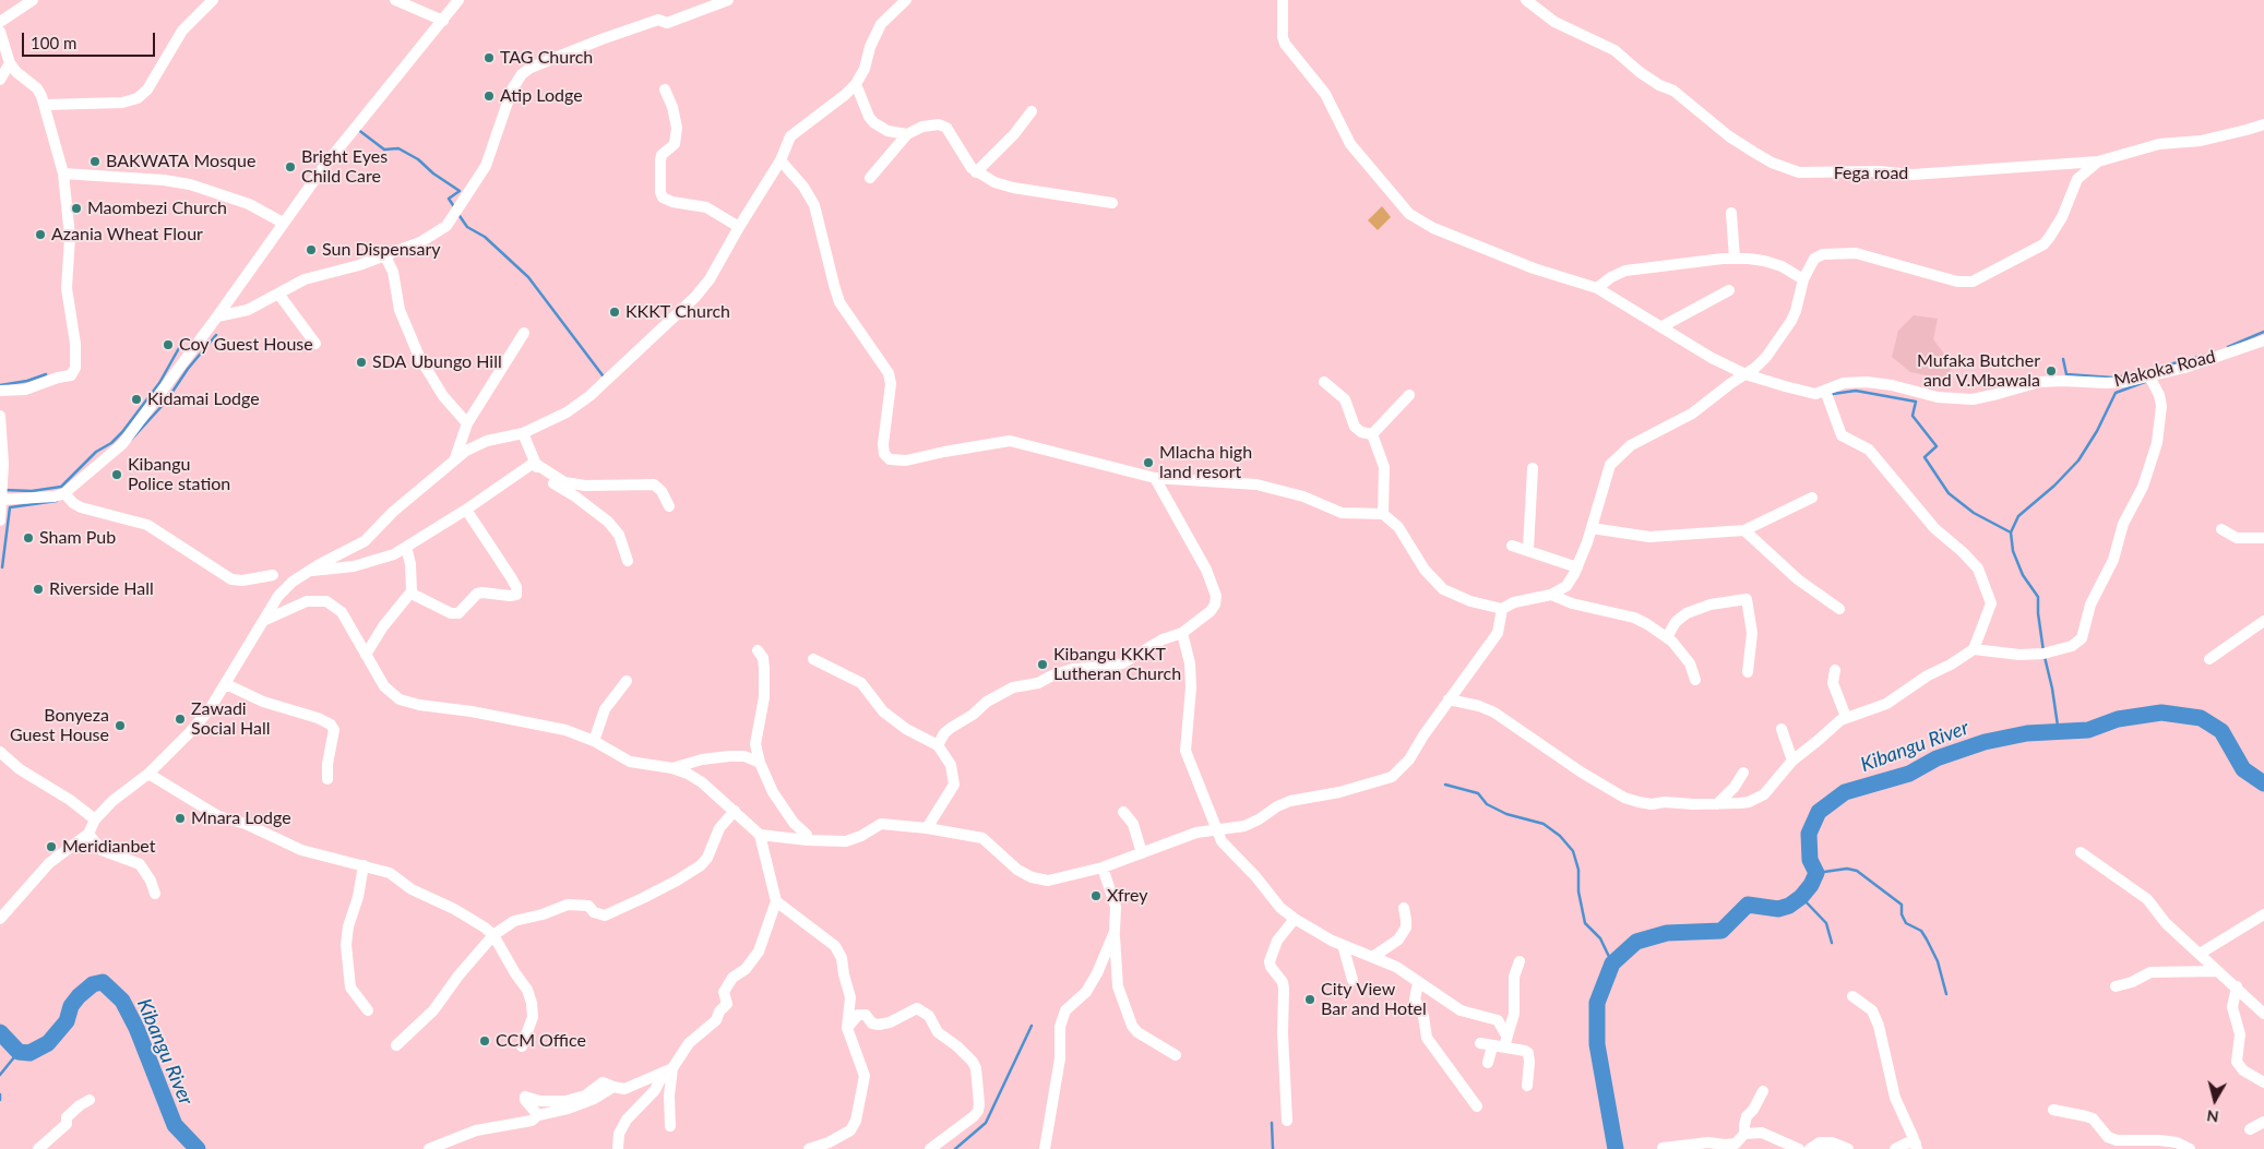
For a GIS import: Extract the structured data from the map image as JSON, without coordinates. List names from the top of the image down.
{
  "streets": {
    "street": ["Fega road", "Makoka Road"]
  },
  "water": ["Kibangu River"],
  "places": [
    "TAG Church",
    "Atip Lodge",
    "BAKWATA Mosque",
    "Bright Eyes Child Care",
    "Maombezi Church",
    "Azania Wheat Flour",
    "Sun Dispensary",
    "KKKT Church",
    "Coy Guest House",
    "SDA Ubungo Hill",
    "Mufaka Butcher and V.Mbawala",
    "Kidamai Lodge",
    "Mlacha high land resort",
    "Kibangu Police station",
    "Sham Pub",
    "Riverside Hall",
    "Kibangu KKKT Lutheran Church",
    "Zawadi Social Hall",
    "Bonyeza Guest House",
    "Mnara Lodge",
    "Meridianbet",
    "Xfrey",
    "City View Bar and Hotel",
    "CCM Office"
  ],
  "scale_bar": "100 m",
  "north": "bottom"
}
